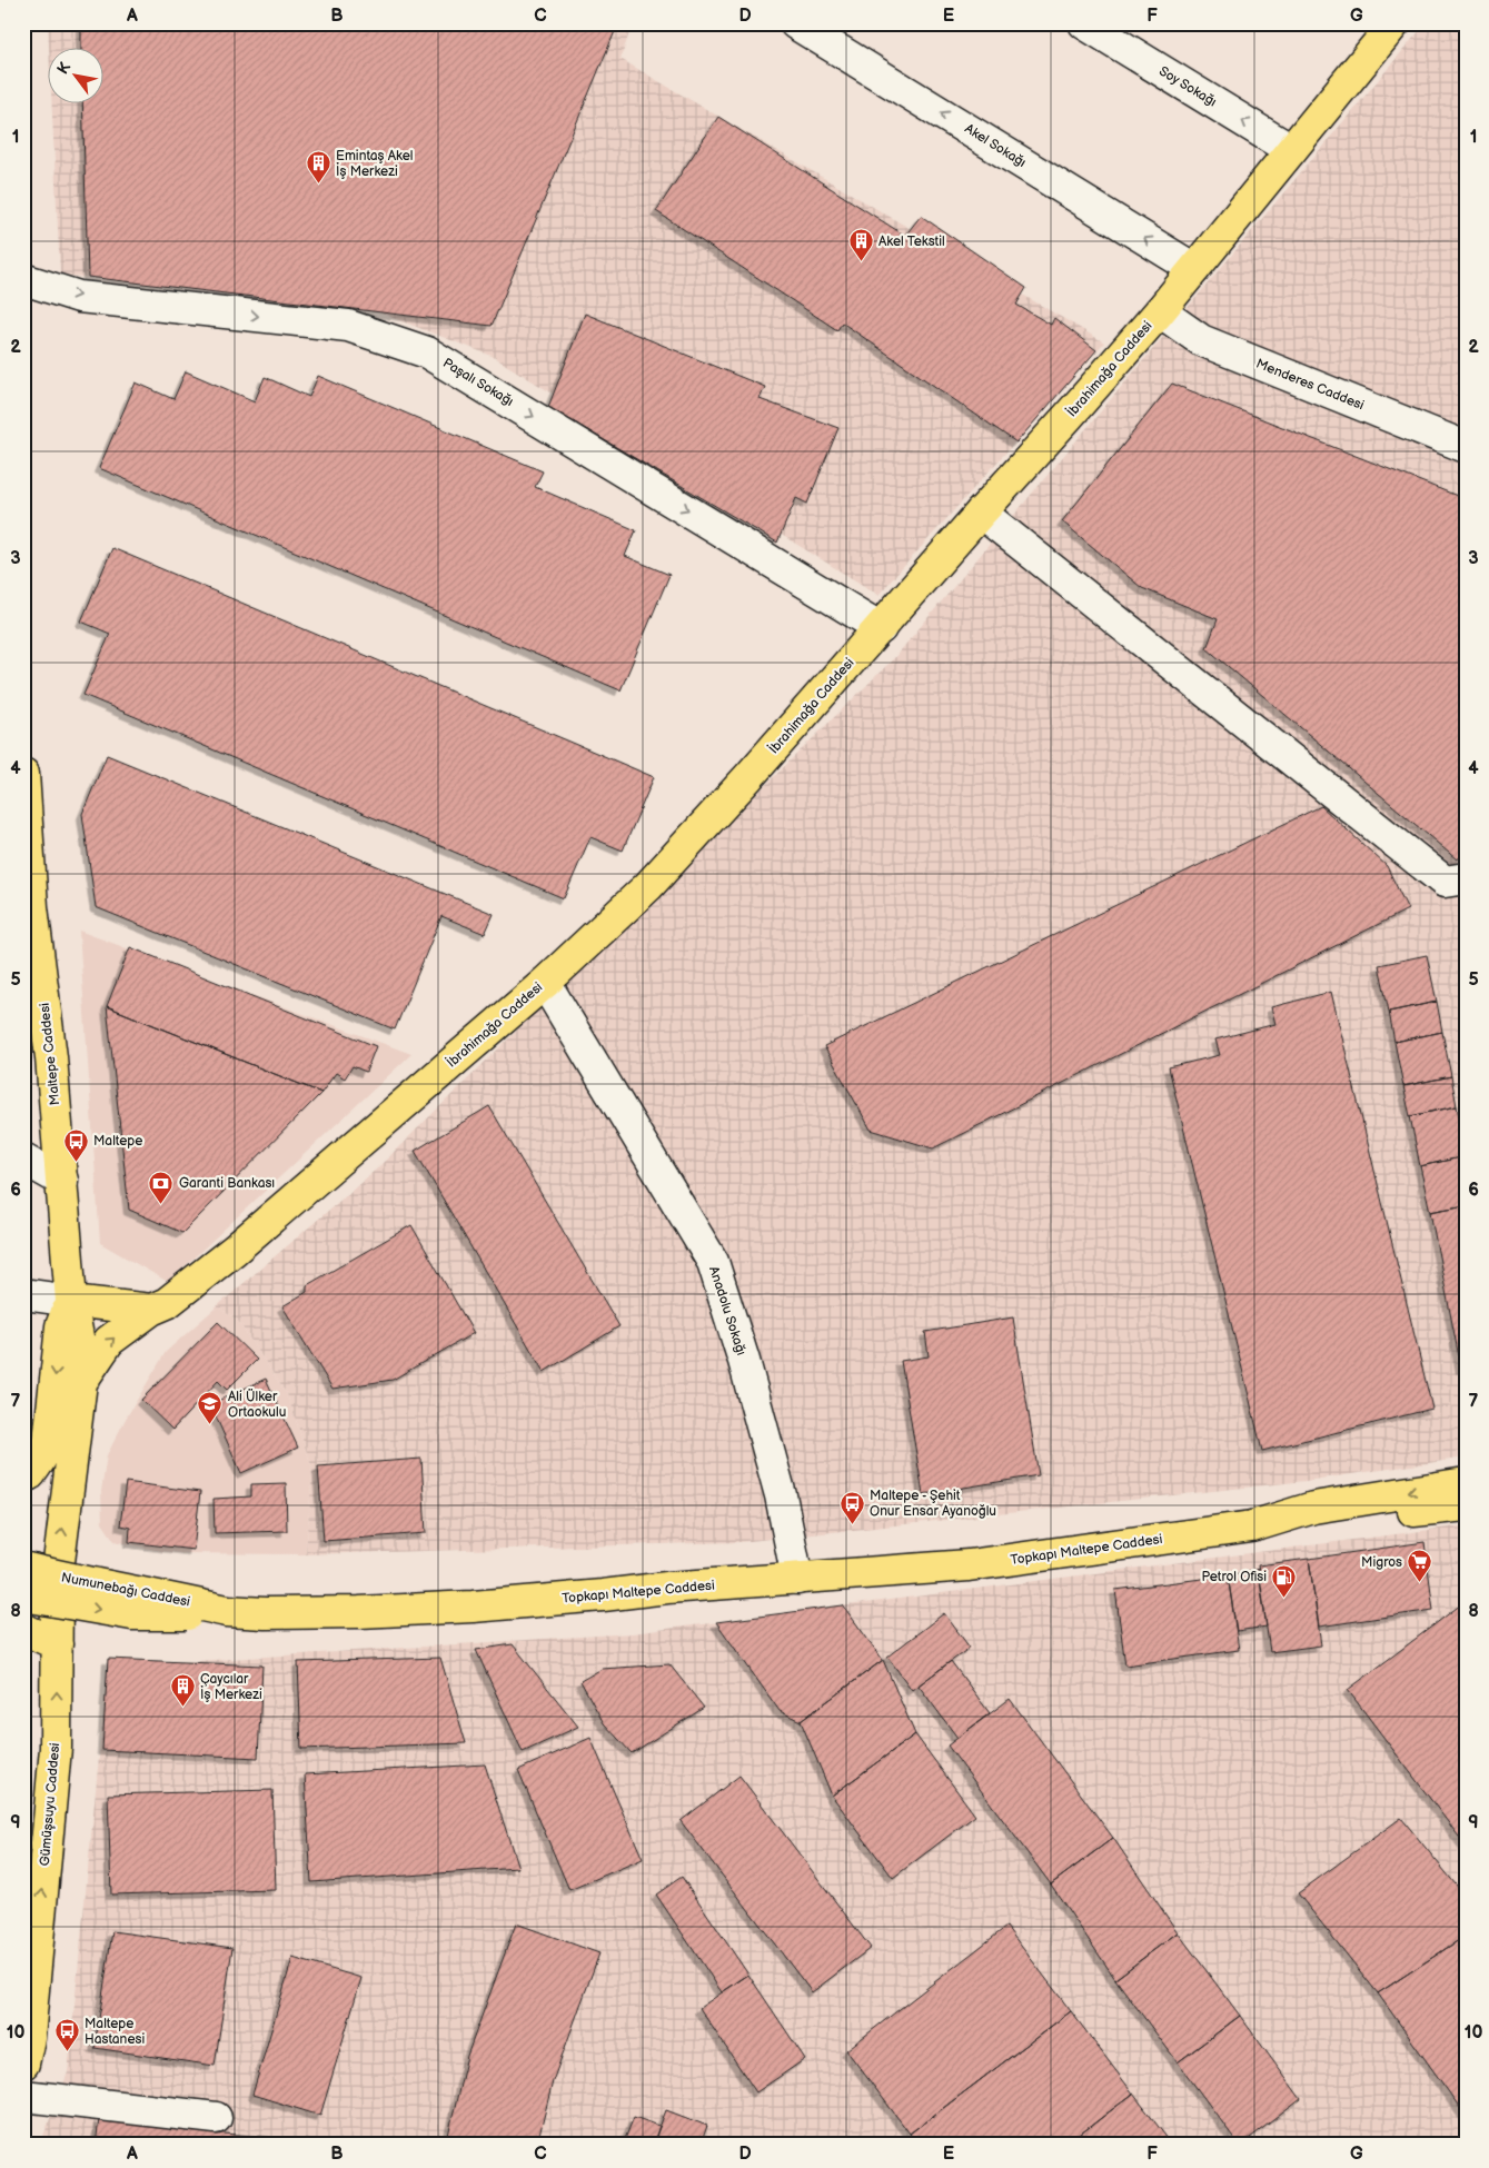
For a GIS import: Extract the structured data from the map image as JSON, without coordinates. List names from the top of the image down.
{
  "streets": {
    "main road": [
      "İbrahimağa Caddesi",
      "Maltepe Caddesi",
      "Topkapı Maltepe Caddesi",
      "Numunebağı Caddesi",
      "Gümüşsuyu Caddesi"
    ],
    "street": [
      "Soy Sokağı",
      "Akel Sokağı",
      "Paşalı Sokağı",
      "Menderes Caddesi",
      "Anadolu Sokağı"
    ]
  },
  "crossings": [
    ["Soy Sokağı", "İbrahimağa Caddesi"],
    ["Akel Sokağı", "İbrahimağa Caddesi"],
    ["İbrahimağa Caddesi", "Paşalı Sokağı"],
    ["İbrahimağa Caddesi", "Menderes Caddesi"],
    ["İbrahimağa Caddesi", "Maltepe Caddesi"],
    ["İbrahimağa Caddesi", "Anadolu Sokağı"],
    ["İbrahimağa Caddesi", "Gümüşsuyu Caddesi"],
    ["Maltepe Caddesi", "Gümüşsuyu Caddesi"],
    ["Anadolu Sokağı", "Topkapı Maltepe Caddesi"],
    ["Topkapı Maltepe Caddesi", "Numunebağı Caddesi"]
  ],
  "one_way": [
    "Soy Sokağı",
    "Akel Sokağı",
    "Paşalı Sokağı",
    "Gümüşsuyu Caddesi"
  ],
  "places": {
    "building": ["Emintaş Akel İş Merkezi", "Akel Tekstil", "Çaycılar İş Merkezi"],
    "bus stop": ["Maltepe", "Maltepe - Şehit Onur Ensar Ayanoğlu", "Maltepe Hastanesi"],
    "bank": ["Garanti Bankası"],
    "school or university": ["Ali Ülker Ortaokulu"],
    "supermarket": ["Migros"],
    "fuel station": ["Petrol Ofisi"]
  },
  "north": "top left",
  "grid": {
    "columns": [
      "A",
      "B",
      "C",
      "D",
      "E",
      "F",
      "G"
    ],
    "rows": [
      "1",
      "2",
      "3",
      "4",
      "5",
      "6",
      "7",
      "8",
      "9",
      "10"
    ]
  }
}
